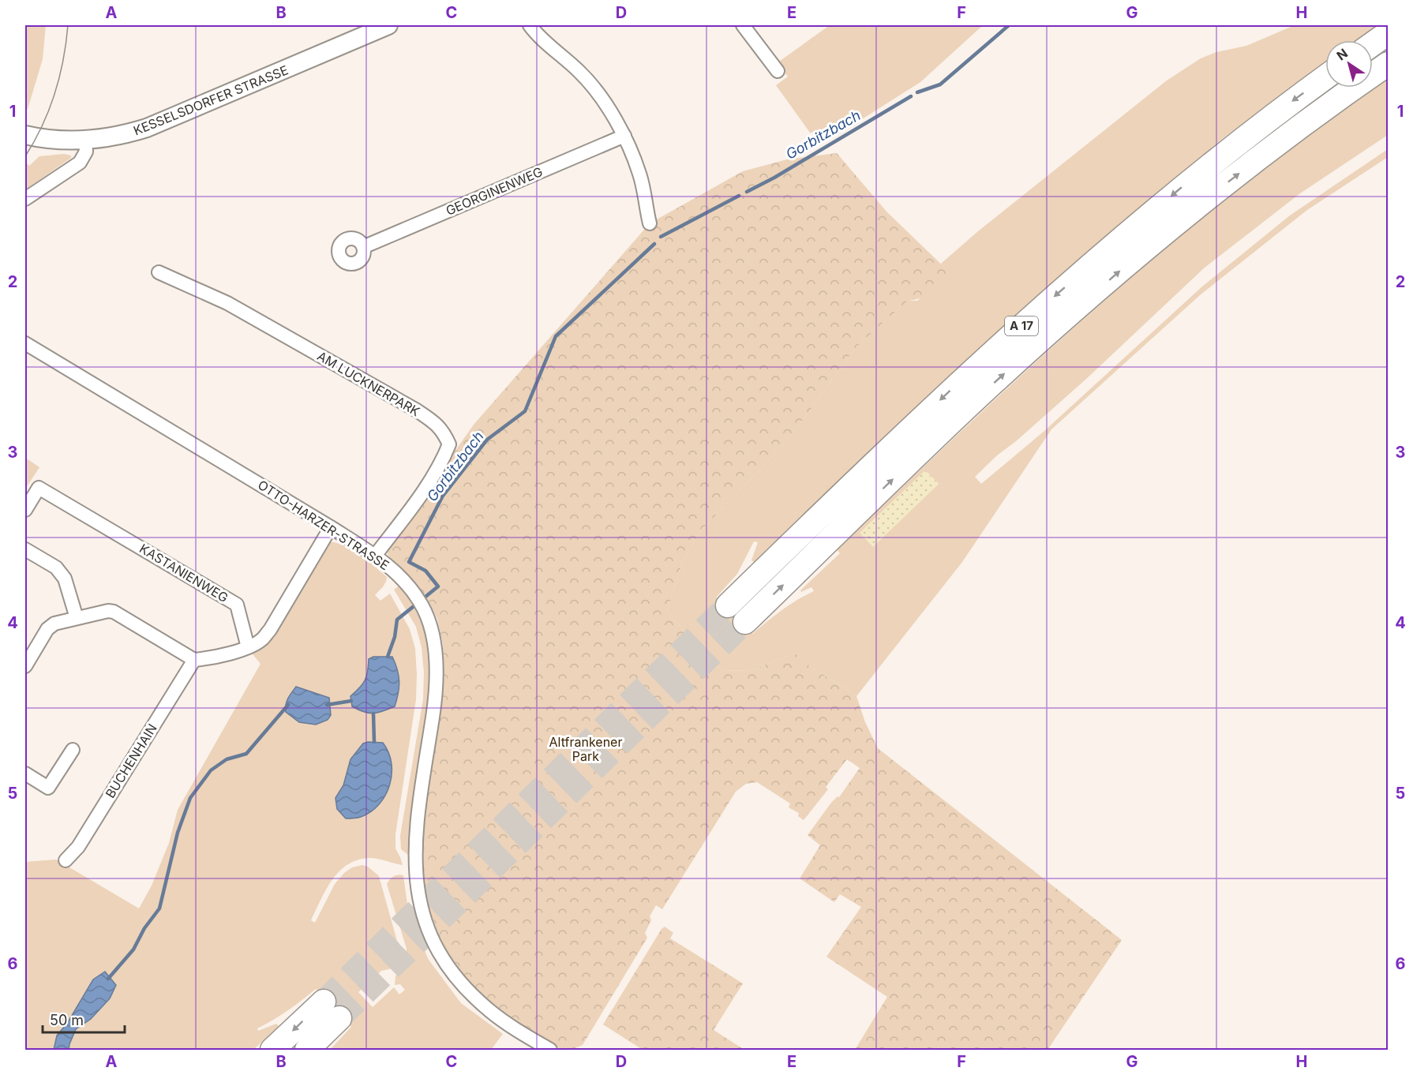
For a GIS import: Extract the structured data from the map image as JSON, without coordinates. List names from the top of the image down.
{
  "streets": {
    "highway": ["A 17"],
    "main road": ["KESSELSDORFER STRASSE"],
    "street": [
      "GEORGINENWEG",
      "AM LUCKNERPARK",
      "OTTO-HARZER-STRASSE",
      "KASTANIENWEG",
      "BUCHENHAIN"
    ]
  },
  "crossings": [
    ["AM LUCKNERPARK", "OTTO-HARZER-STRASSE"]
  ],
  "water": ["Gorbitzbach"],
  "parks": ["Altfrankener Park"],
  "scale_bar": "50 m",
  "north": "top left",
  "grid": {
    "columns": [
      "A",
      "B",
      "C",
      "D",
      "E",
      "F",
      "G",
      "H"
    ],
    "rows": [
      "1",
      "2",
      "3",
      "4",
      "5",
      "6"
    ]
  }
}
